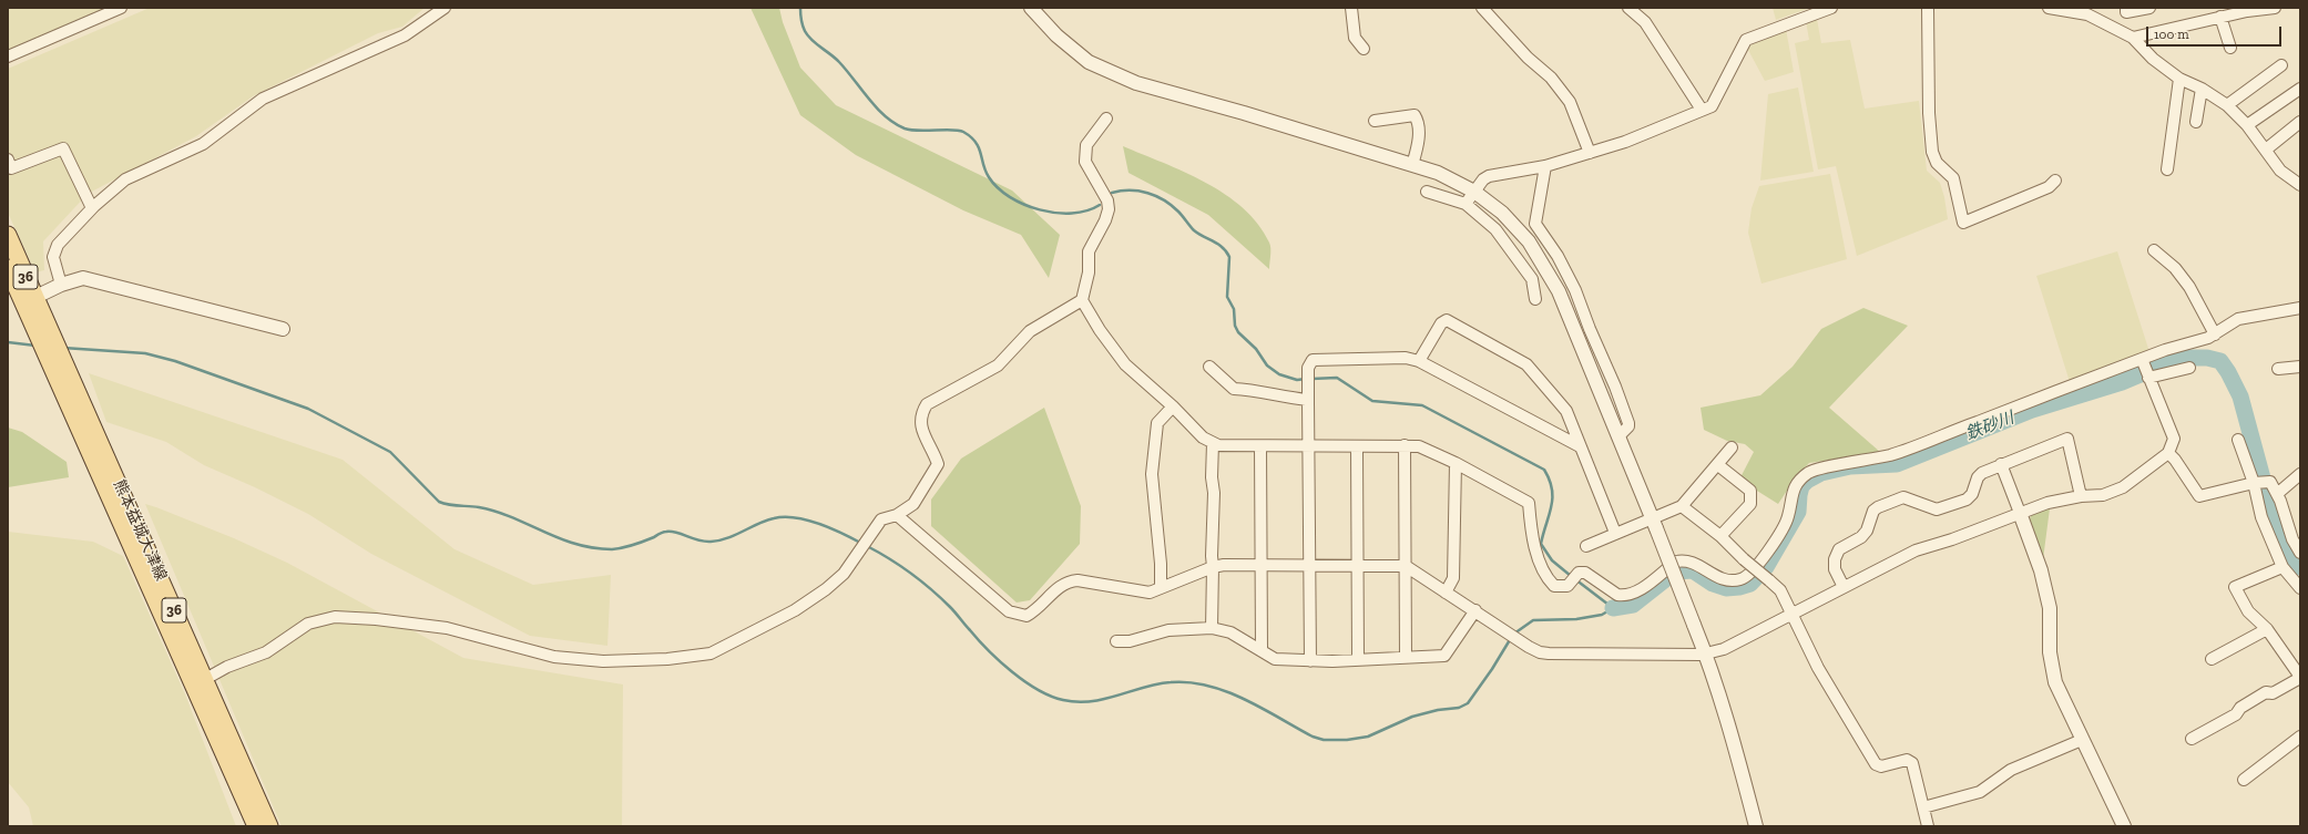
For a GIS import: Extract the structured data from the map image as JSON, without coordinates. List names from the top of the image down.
{
  "streets": {
    "main road": ["36", "熊本益城大津線"]
  },
  "water": ["鉄砂川"],
  "scale_bar": "100 m"
}
